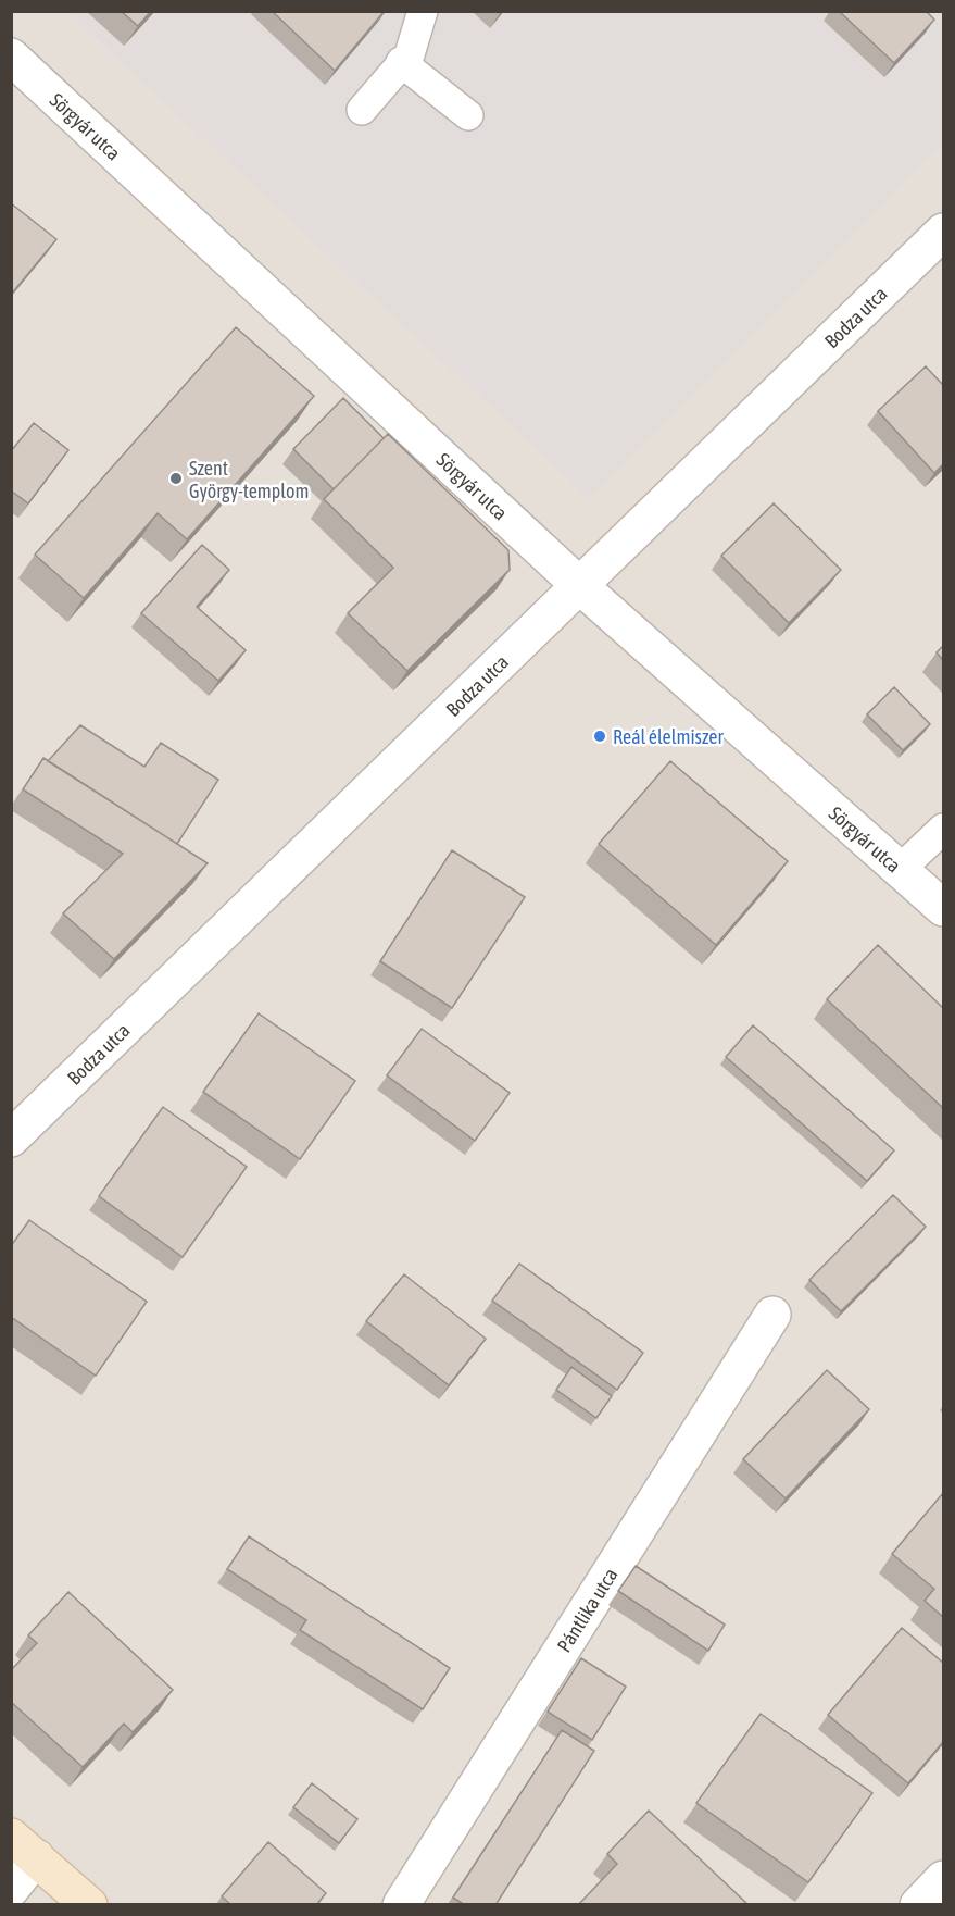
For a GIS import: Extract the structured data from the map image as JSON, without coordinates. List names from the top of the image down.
{
  "streets": {
    "street": ["Sörgyár utca", "Bodza utca", "Pántlika utca"]
  },
  "crossings": [
    ["Sörgyár utca", "Bodza utca"]
  ],
  "places": ["Szent György-templom", "Reál élelmiszer"]
}
